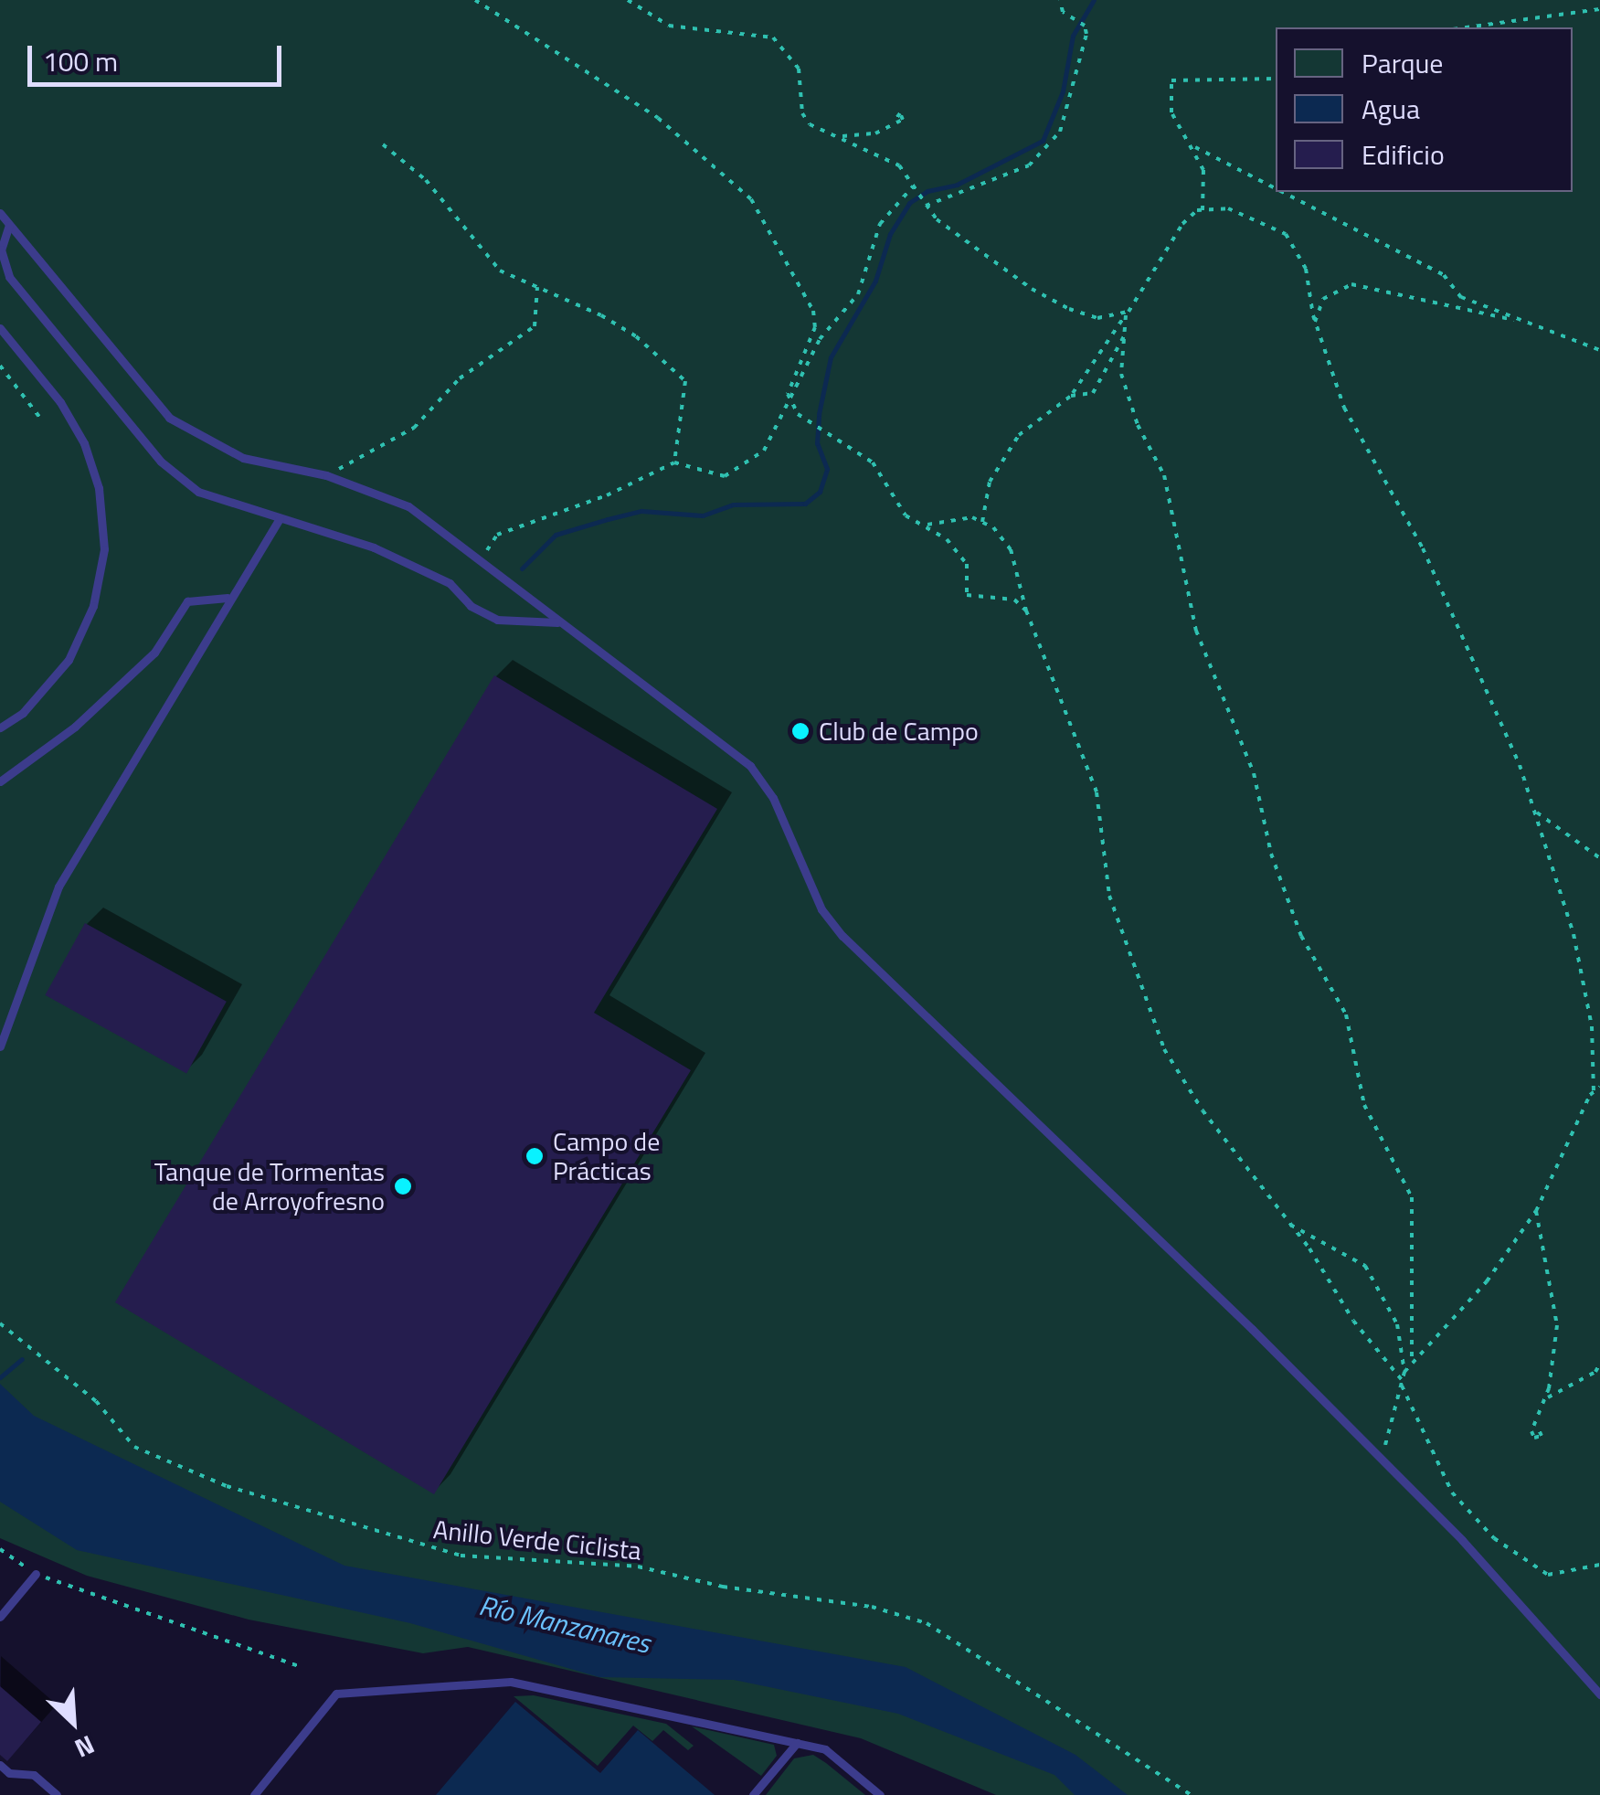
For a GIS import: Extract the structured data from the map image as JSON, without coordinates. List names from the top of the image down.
{
  "streets": {
    "path": ["Anillo Verde Ciclista"]
  },
  "water": ["Río Manzanares"],
  "places": ["Club de Campo", "Campo de Prácticas", "Tanque de Tormentas de Arroyofresno"],
  "legend": ["Parque", "Agua", "Edificio"],
  "scale_bar": "100 m",
  "north": "bottom right"
}
